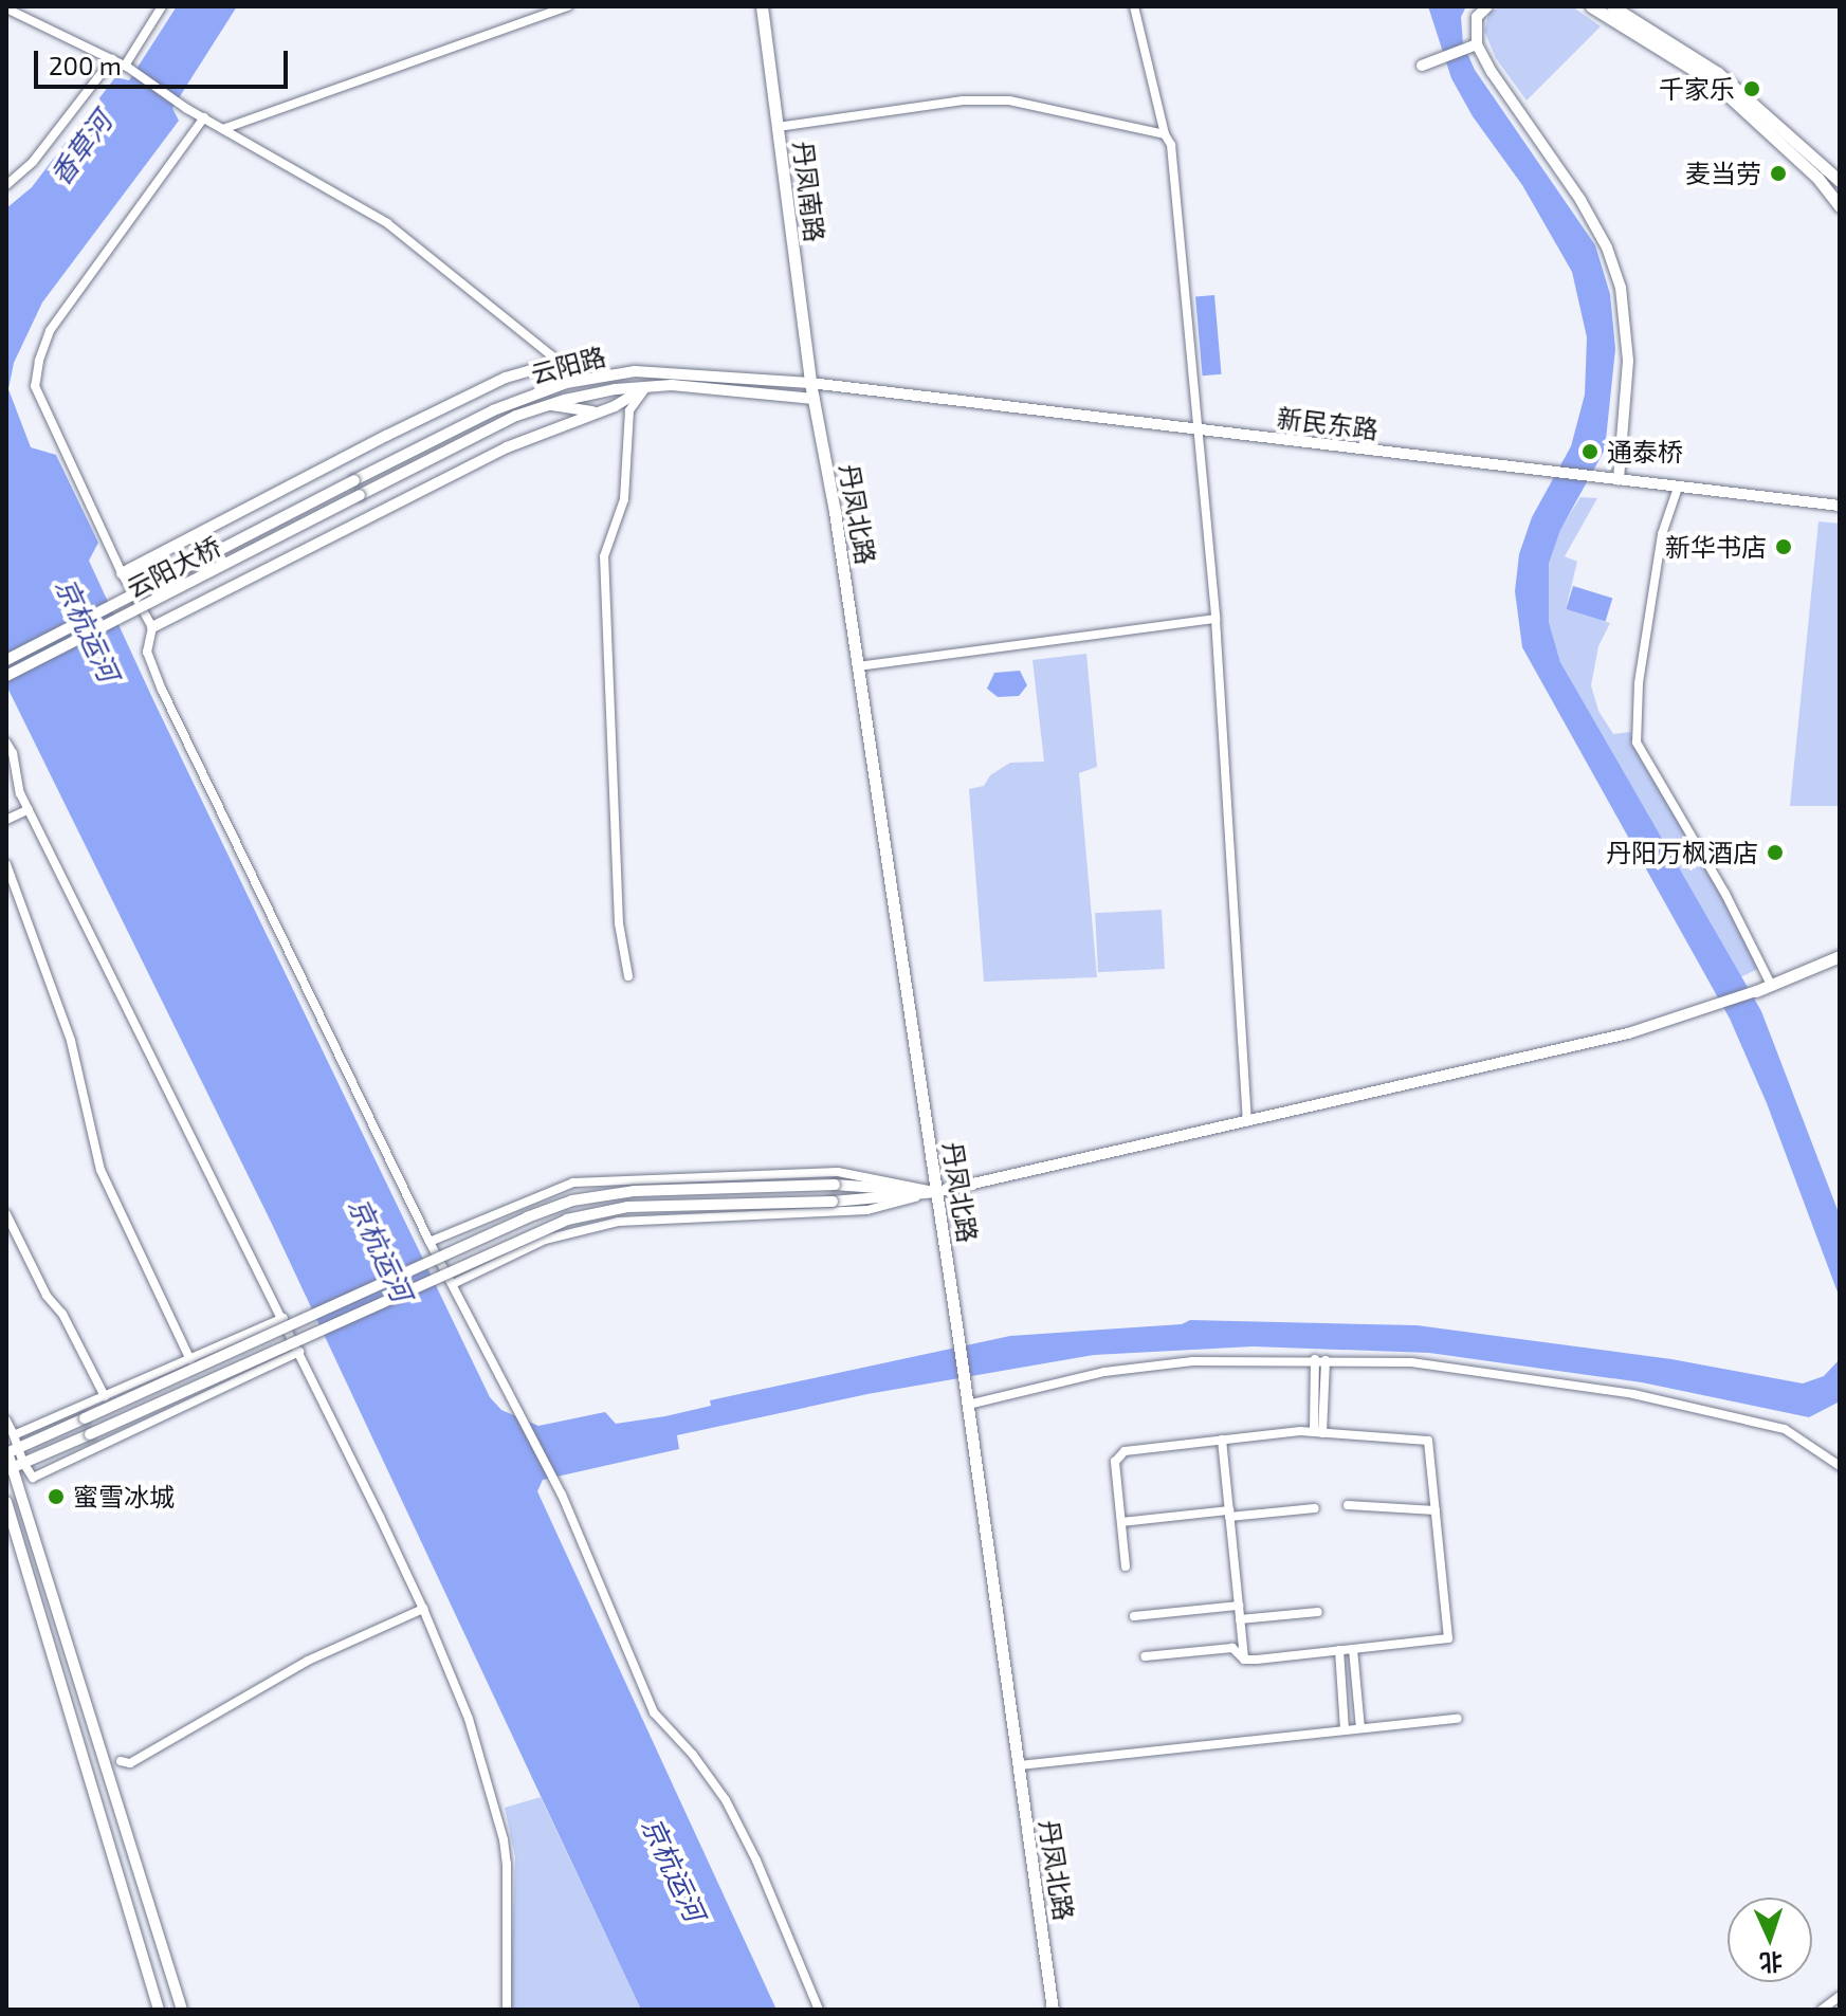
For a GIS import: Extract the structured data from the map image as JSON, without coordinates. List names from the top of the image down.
{
  "streets": {
    "main road": ["丹凤南路", "丹凤北路"],
    "street": ["云阳路", "新民东路", "云阳大桥"]
  },
  "crossings": [
    ["丹凤南路", "云阳路"],
    ["丹凤南路", "新民东路"],
    ["丹凤南路", "丹凤北路"],
    ["云阳路", "新民东路"],
    ["云阳路", "丹凤北路"],
    ["云阳路", "云阳大桥"],
    ["新民东路", "丹凤北路"]
  ],
  "water": ["香草河", "京杭运河"],
  "places": [
    "千家乐",
    "麦当劳",
    "通泰桥",
    "新华书店",
    "丹阳万枫酒店",
    "蜜雪冰城"
  ],
  "scale_bar": "200 m",
  "north": "bottom"
}
